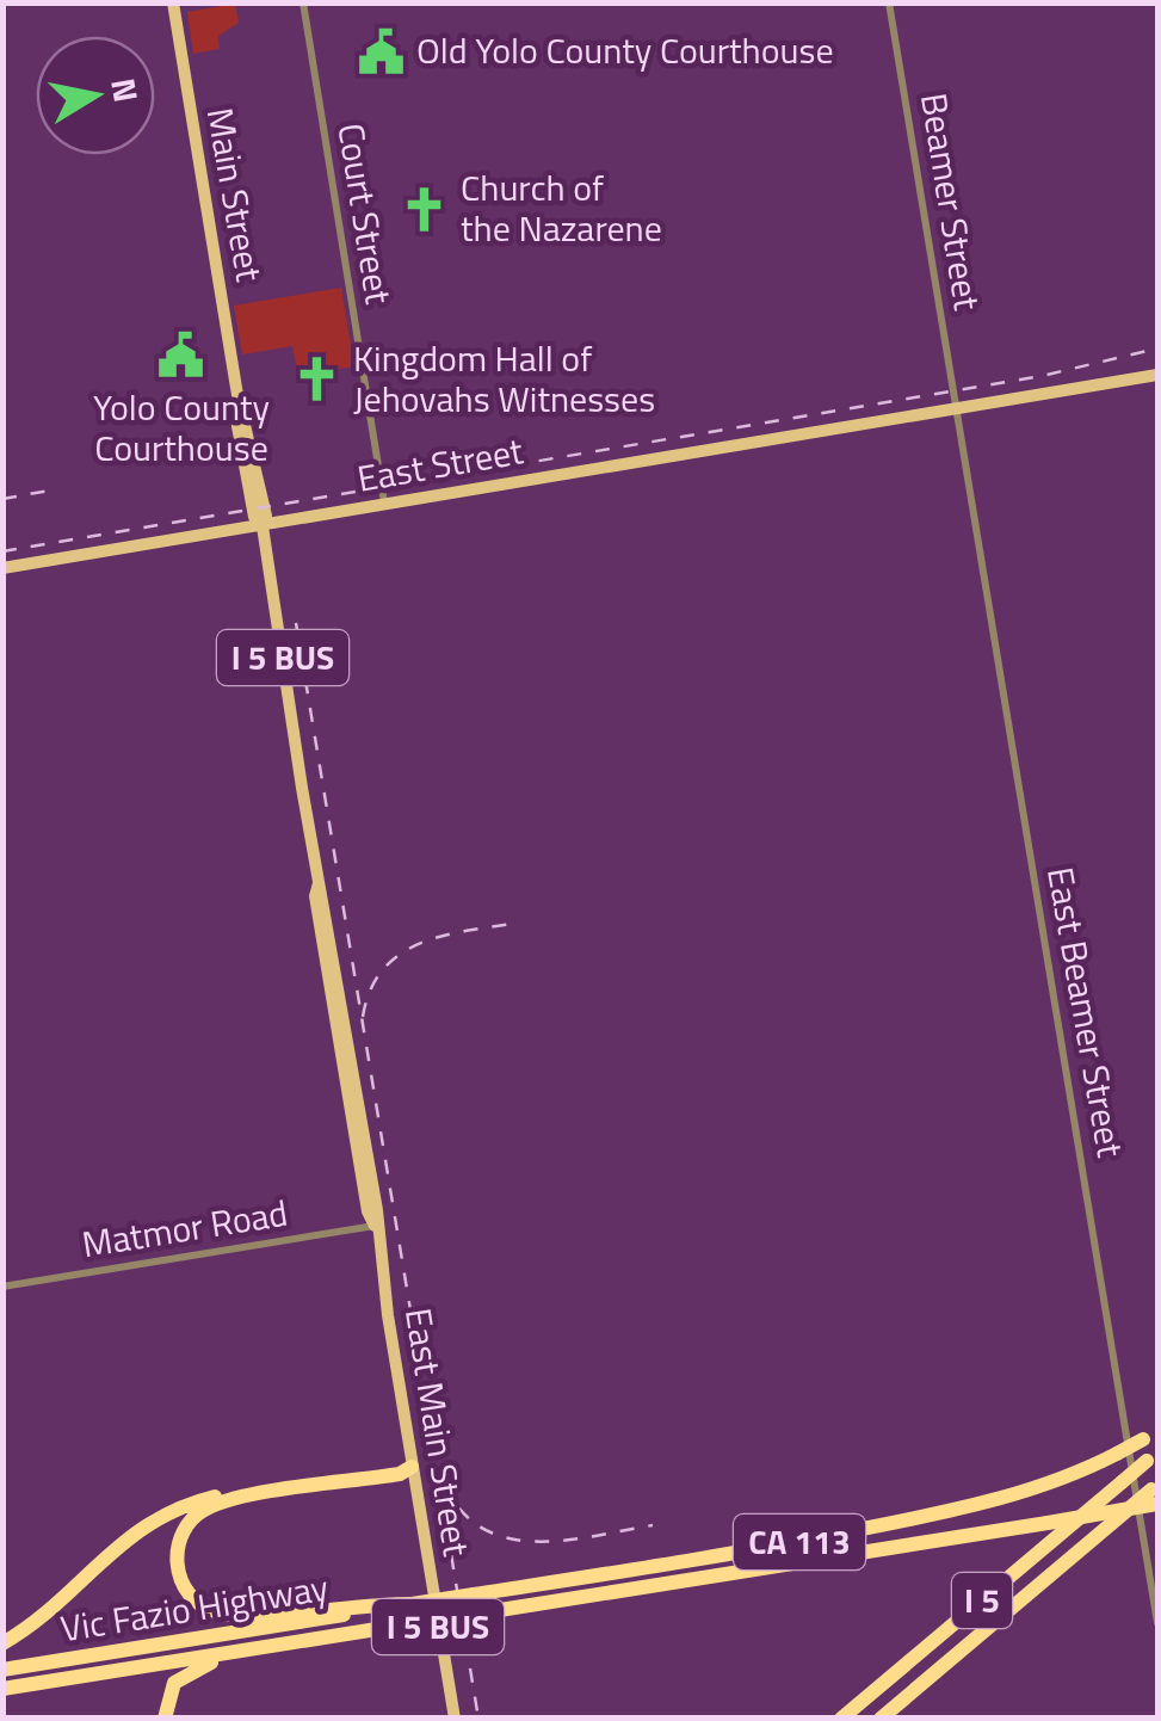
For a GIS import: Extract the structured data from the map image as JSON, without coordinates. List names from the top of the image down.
{
  "streets": {
    "highway": ["CA 113", "I 5", "Vic Fazio Highway"],
    "main road": [
      "Main Street",
      "East Street",
      "I 5 BUS",
      "East Main Street"
    ],
    "street": [
      "Beamer Street",
      "Court Street",
      "East Beamer Street",
      "Matmor Road"
    ]
  },
  "crossings": [
    ["Main Street", "East Street"],
    ["Main Street", "East Main Street"],
    ["Beamer Street", "East Street"],
    ["Beamer Street", "East Beamer Street"],
    ["Court Street", "East Street"],
    ["East Street", "East Beamer Street"],
    ["East Street", "East Main Street"],
    ["Matmor Road", "East Main Street"],
    ["I 5", "Vic Fazio Highway"]
  ],
  "places": {
    "public building": ["Old Yolo County Courthouse", "Yolo County Courthouse"],
    "church": ["Church of the Nazarene", "Kingdom Hall of Jehovahs Witnesses"]
  },
  "north": "right"
}
